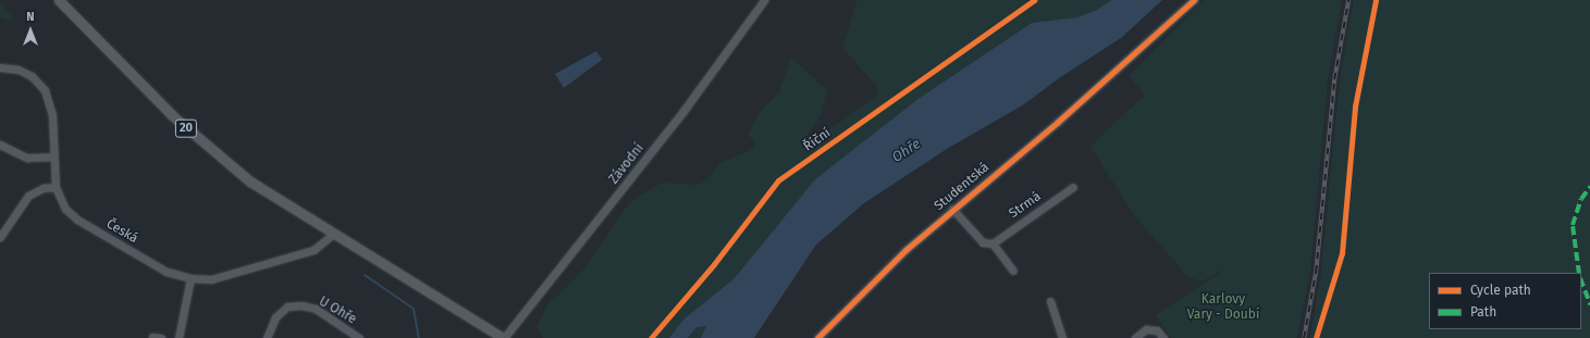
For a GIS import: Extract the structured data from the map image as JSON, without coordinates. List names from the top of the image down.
{
  "streets": {
    "main road": ["20"],
    "street": [
      "Závodní",
      "Studentská",
      "Strmá",
      "Česká",
      "U Ohře"
    ],
    "cycle path": ["Říční"]
  },
  "crossings": [
    ["20", "Závodní"],
    ["20", "Česká"]
  ],
  "water": ["Ohře"],
  "parks": ["Karlovy Vary - Doubí"],
  "legend": ["Cycle path", "Path"],
  "north": "top"
}
